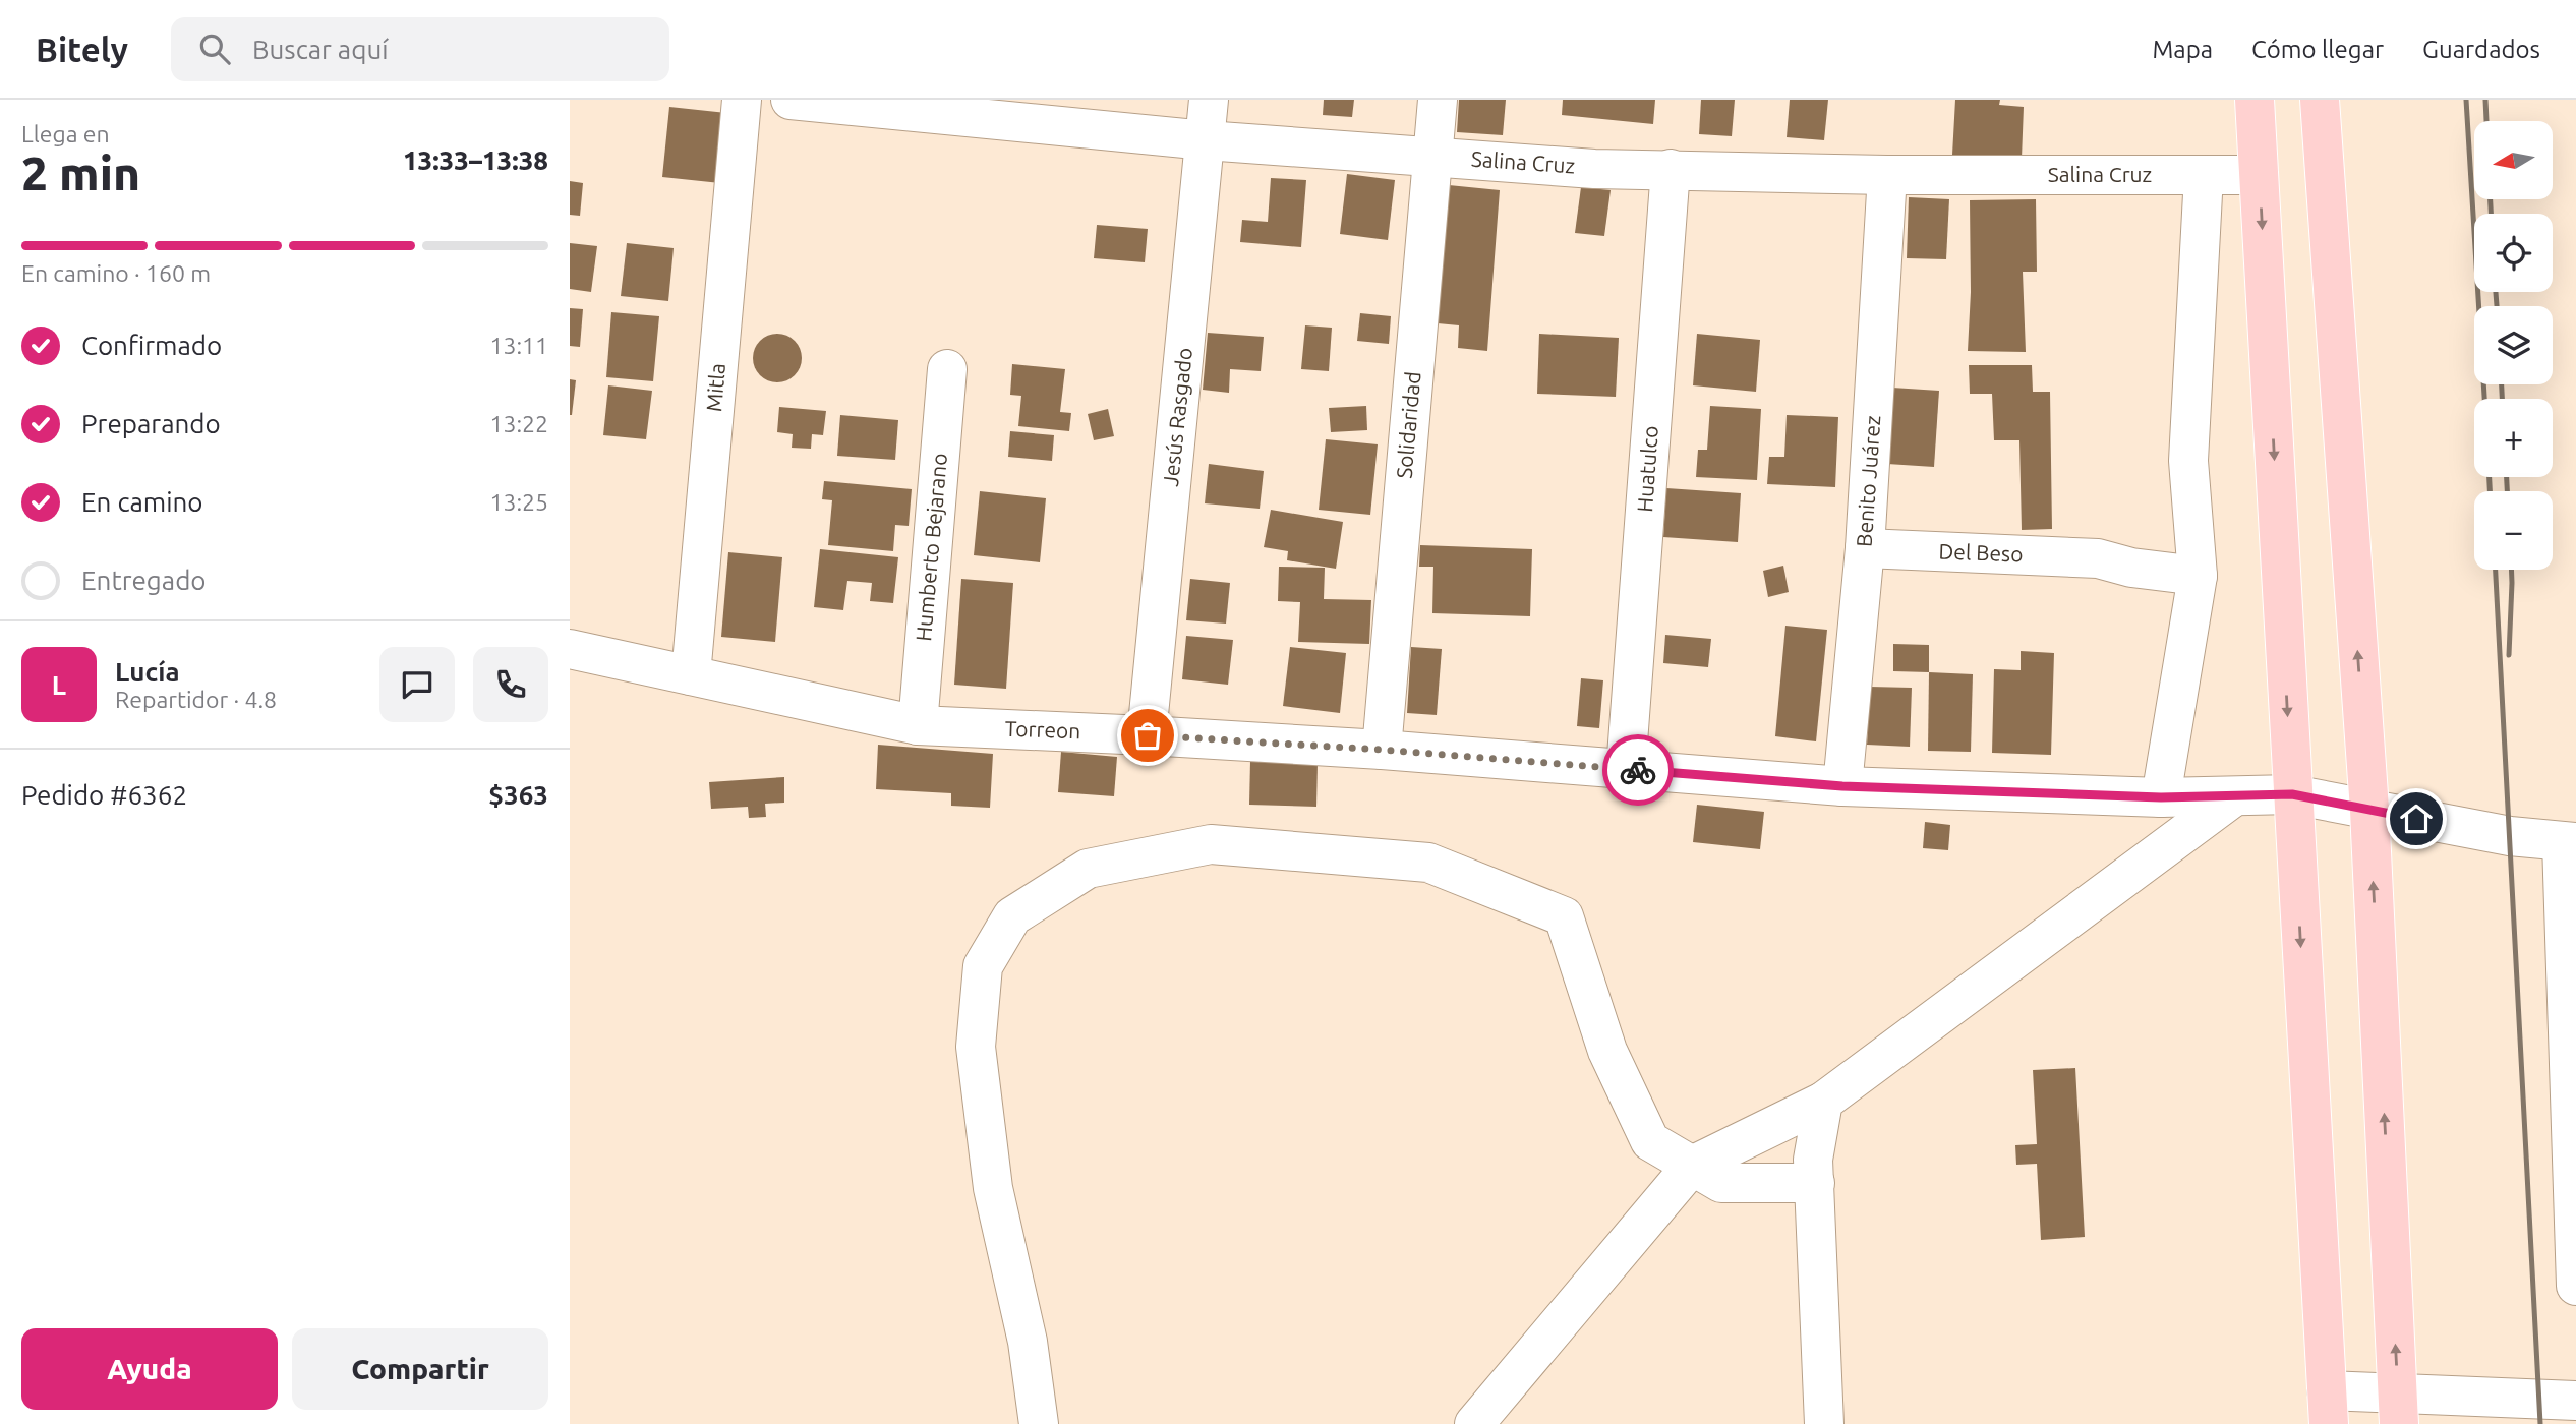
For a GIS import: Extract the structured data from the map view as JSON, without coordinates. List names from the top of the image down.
{
  "streets": {
    "street": [
      "Salina Cruz",
      "Mitla",
      "Jesús Rasgado",
      "Solidaridad",
      "Huatulco",
      "Benito Juárez",
      "Humberto Bejarano",
      "Del Beso",
      "Torreon"
    ]
  },
  "crossings": [
    ["Salina Cruz", "Jesús Rasgado"],
    ["Salina Cruz", "Solidaridad"],
    ["Salina Cruz", "Huatulco"],
    ["Salina Cruz", "Benito Juárez"],
    ["Mitla", "Torreon"],
    ["Jesús Rasgado", "Torreon"],
    ["Solidaridad", "Torreon"],
    ["Huatulco", "Torreon"],
    ["Benito Juárez", "Del Beso"],
    ["Benito Juárez", "Torreon"],
    ["Humberto Bejarano", "Torreon"]
  ],
  "north": "left",
  "page": {
    "header": "Bitely",
    "search": "Buscar aquí",
    "nav": ["Mapa", "Cómo llegar", "Guardados"],
    "heading": ["2 min", "Llega en", "13:33–13:38"],
    "panel": [
      "Lucía",
      "Repartidor · 4.8",
      "Pedido #6362",
      "$363"
    ],
    "map_buttons": ["+", "−"],
    "bar": "En camino · 160 m",
    "list": [
      ["Confirmado", "13:11"],
      ["Preparando", "13:22"],
      ["En camino", "13:25"],
      "Entregado"
    ],
    "round": "L",
    "buttons": ["Ayuda", "Compartir"]
  }
}
